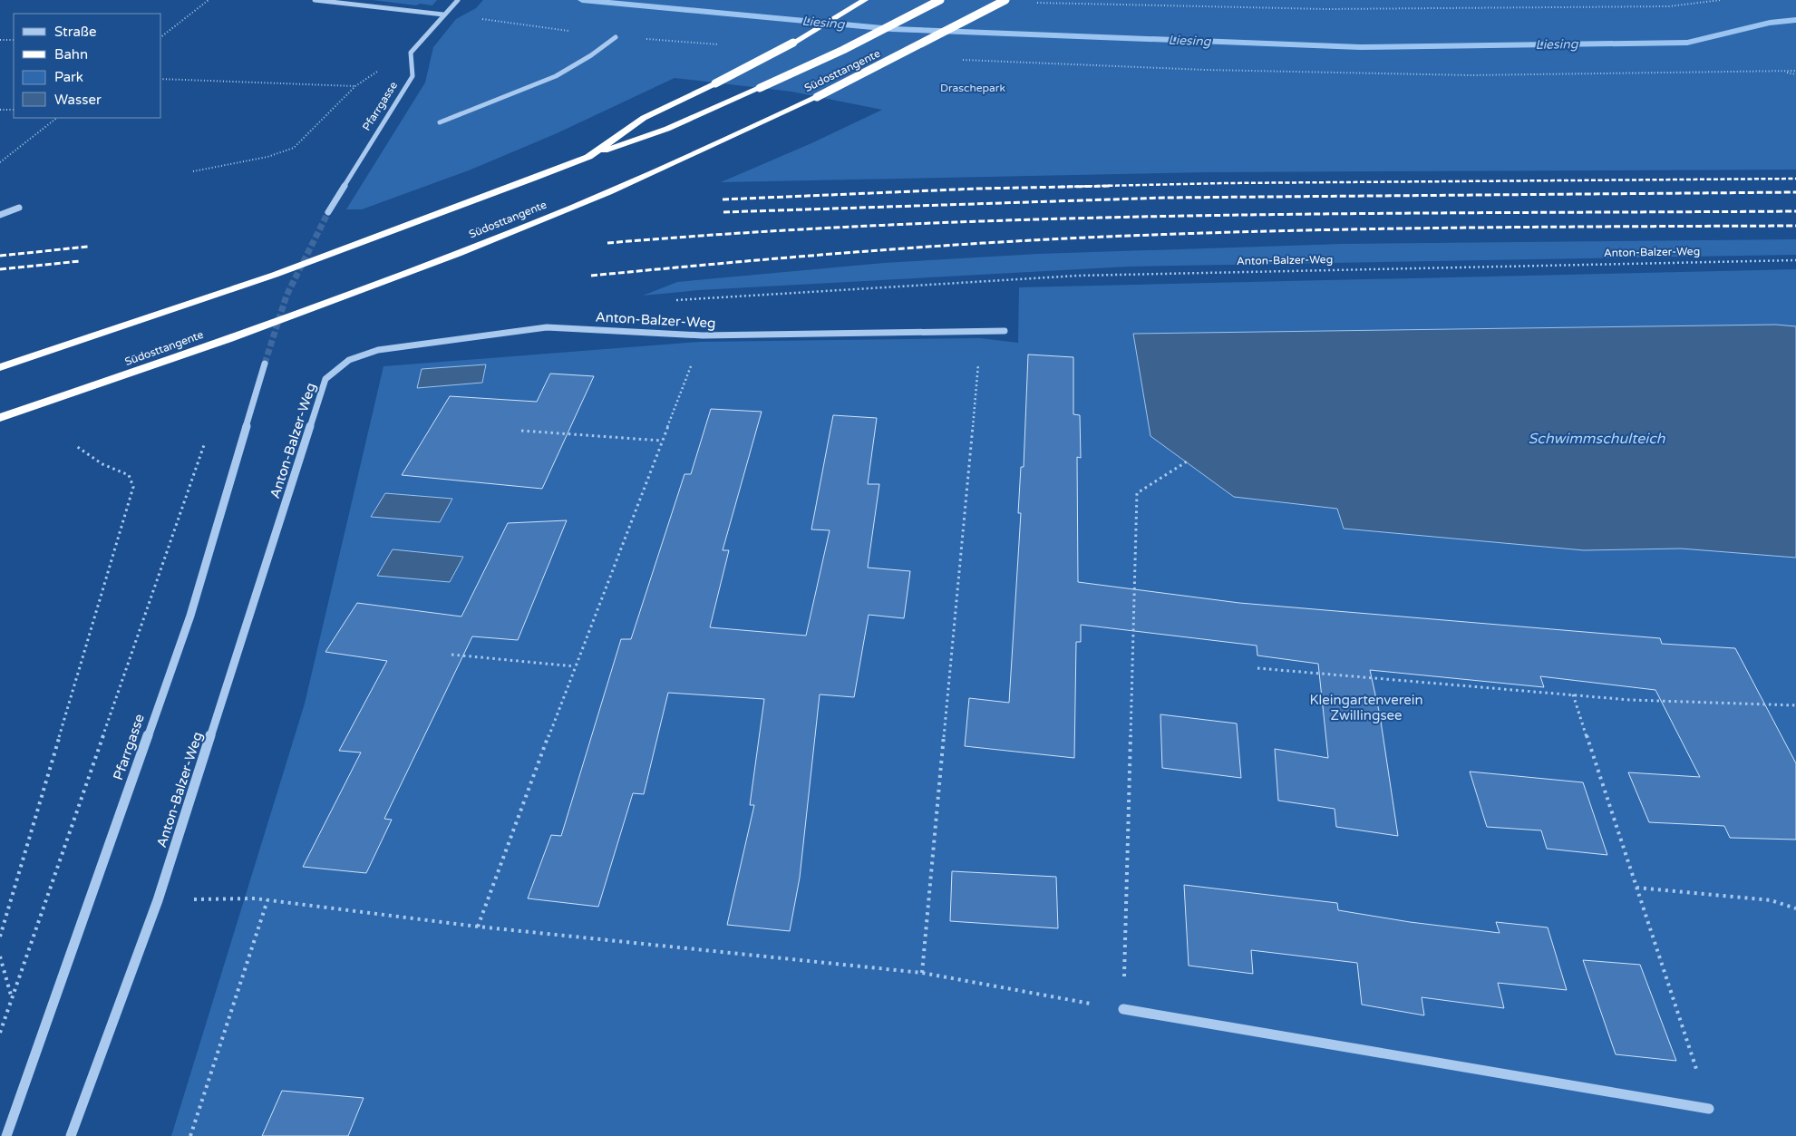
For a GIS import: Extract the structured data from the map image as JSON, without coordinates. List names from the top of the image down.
{
  "streets": {
    "highway": ["Südosttangente"],
    "street": ["Pfarrgasse", "Anton-Balzer-Weg"]
  },
  "water": ["Liesing", "Schwimmschulteich"],
  "parks": ["Draschepark", "Kleingartenverein Zwillingsee"],
  "legend": [
    "Straße",
    "Bahn",
    "Park",
    "Wasser"
  ]
}
